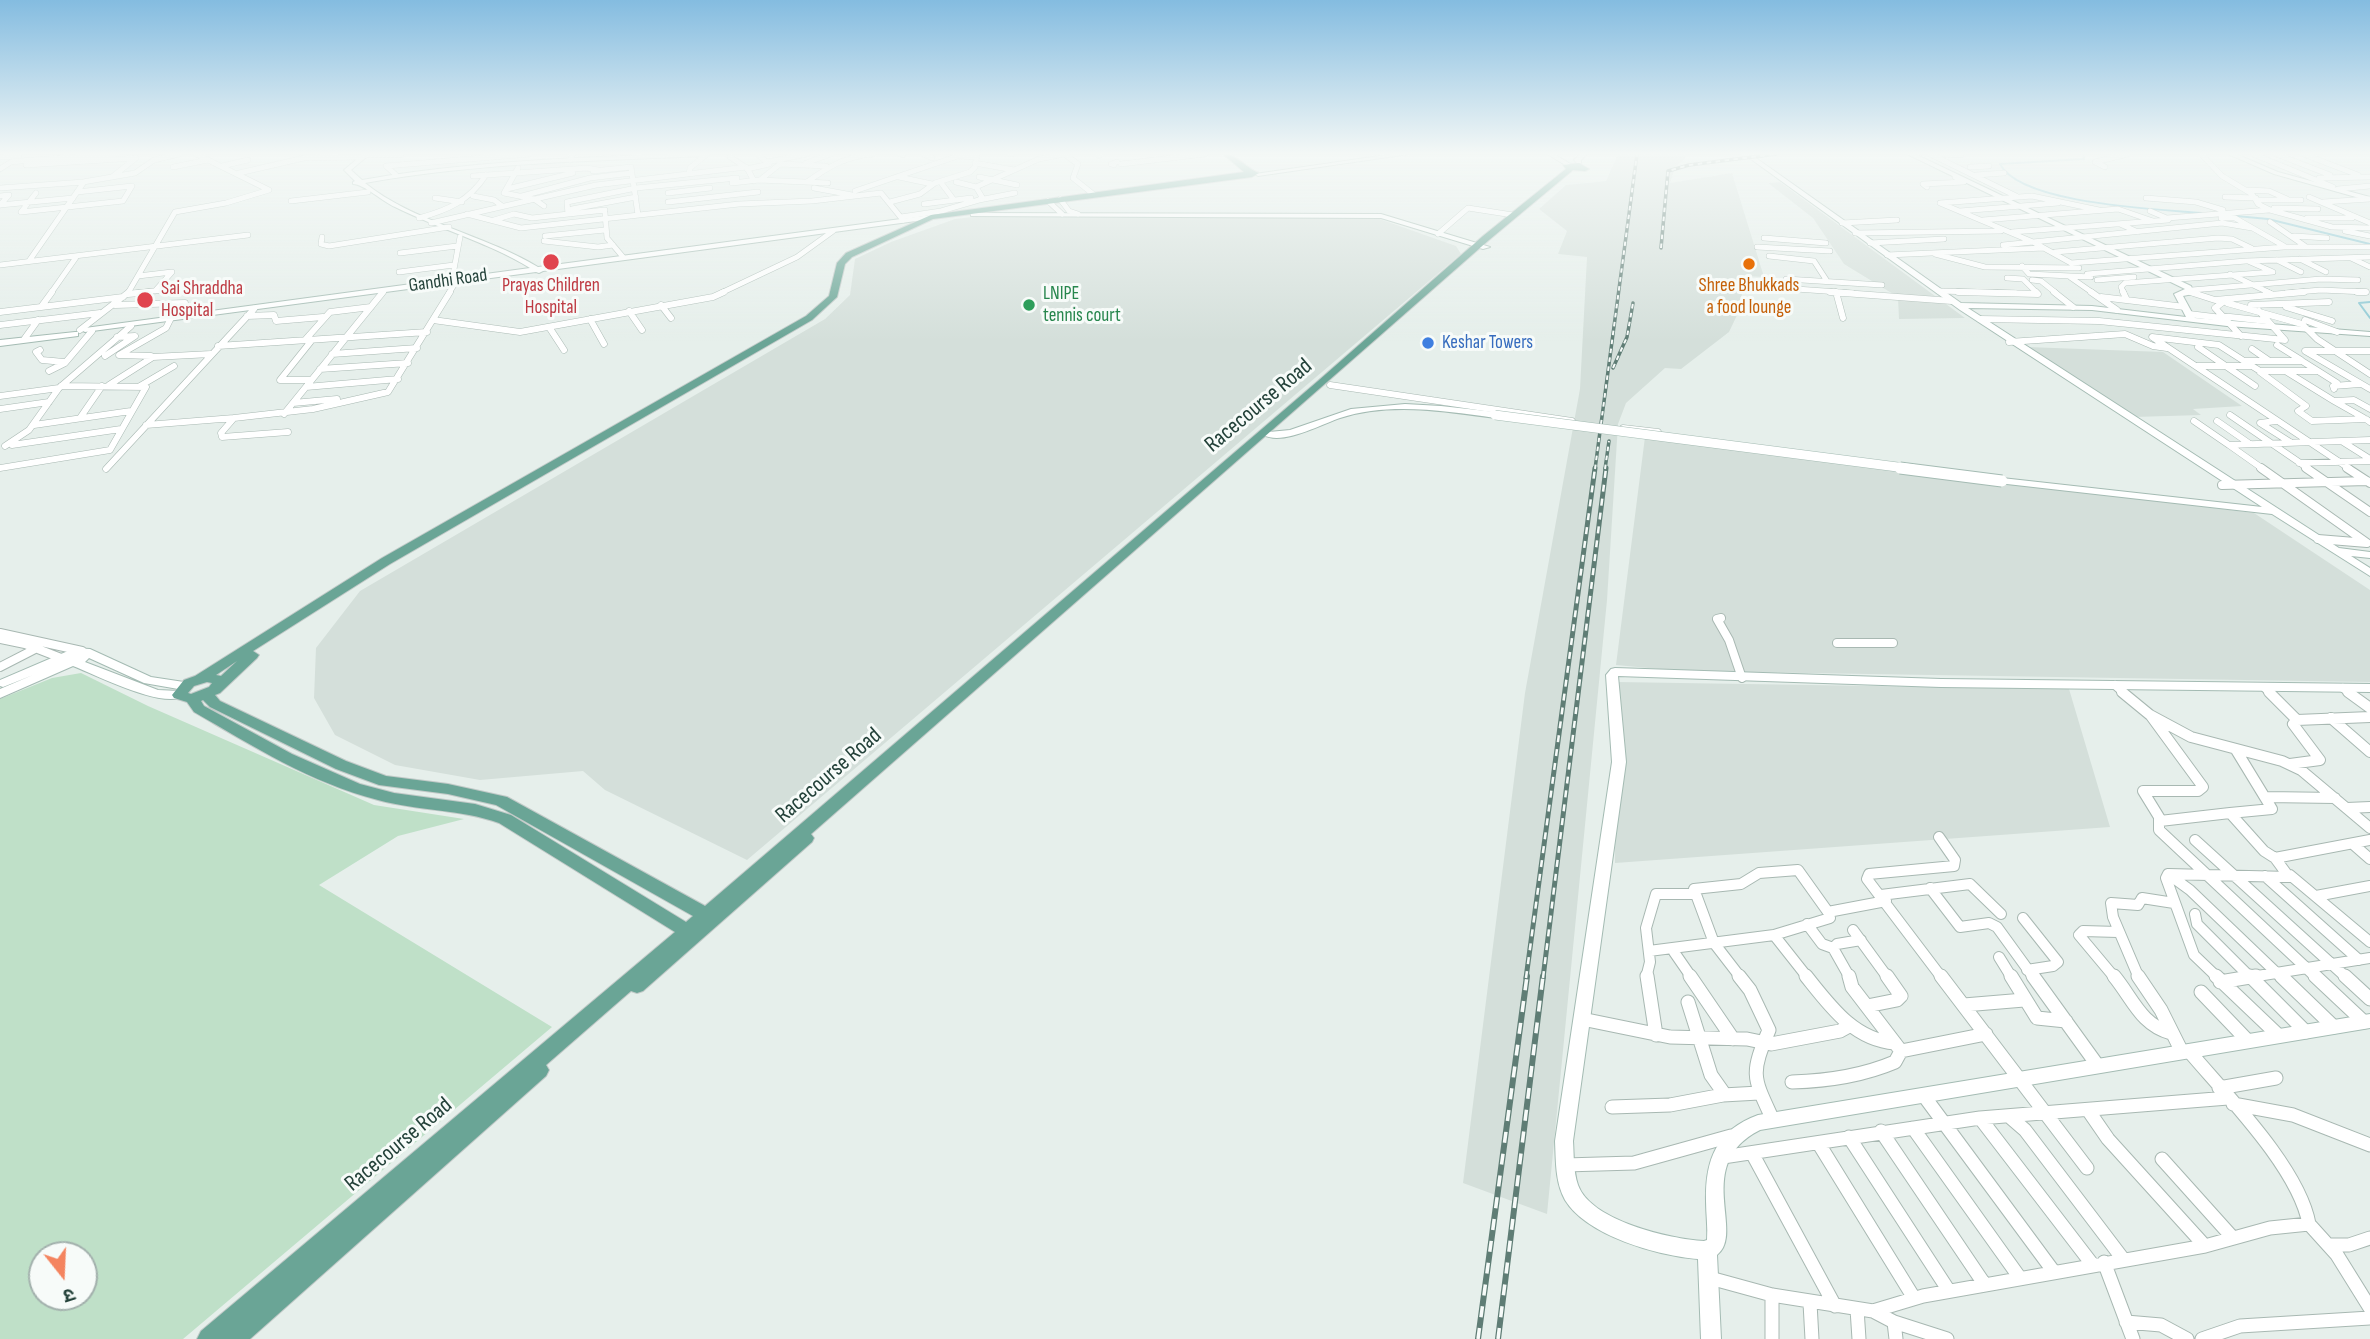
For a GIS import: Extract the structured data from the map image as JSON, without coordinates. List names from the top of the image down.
{
  "streets": {
    "main road": ["Gandhi Road", "Racecourse Road"]
  },
  "places": [
    "Prayas Children Hospital",
    "Shree Bhukkads a food lounge",
    "Sai Shraddha Hospital",
    "LNIPE tennis court",
    "Keshar Towers"
  ],
  "north": "bottom"
}
